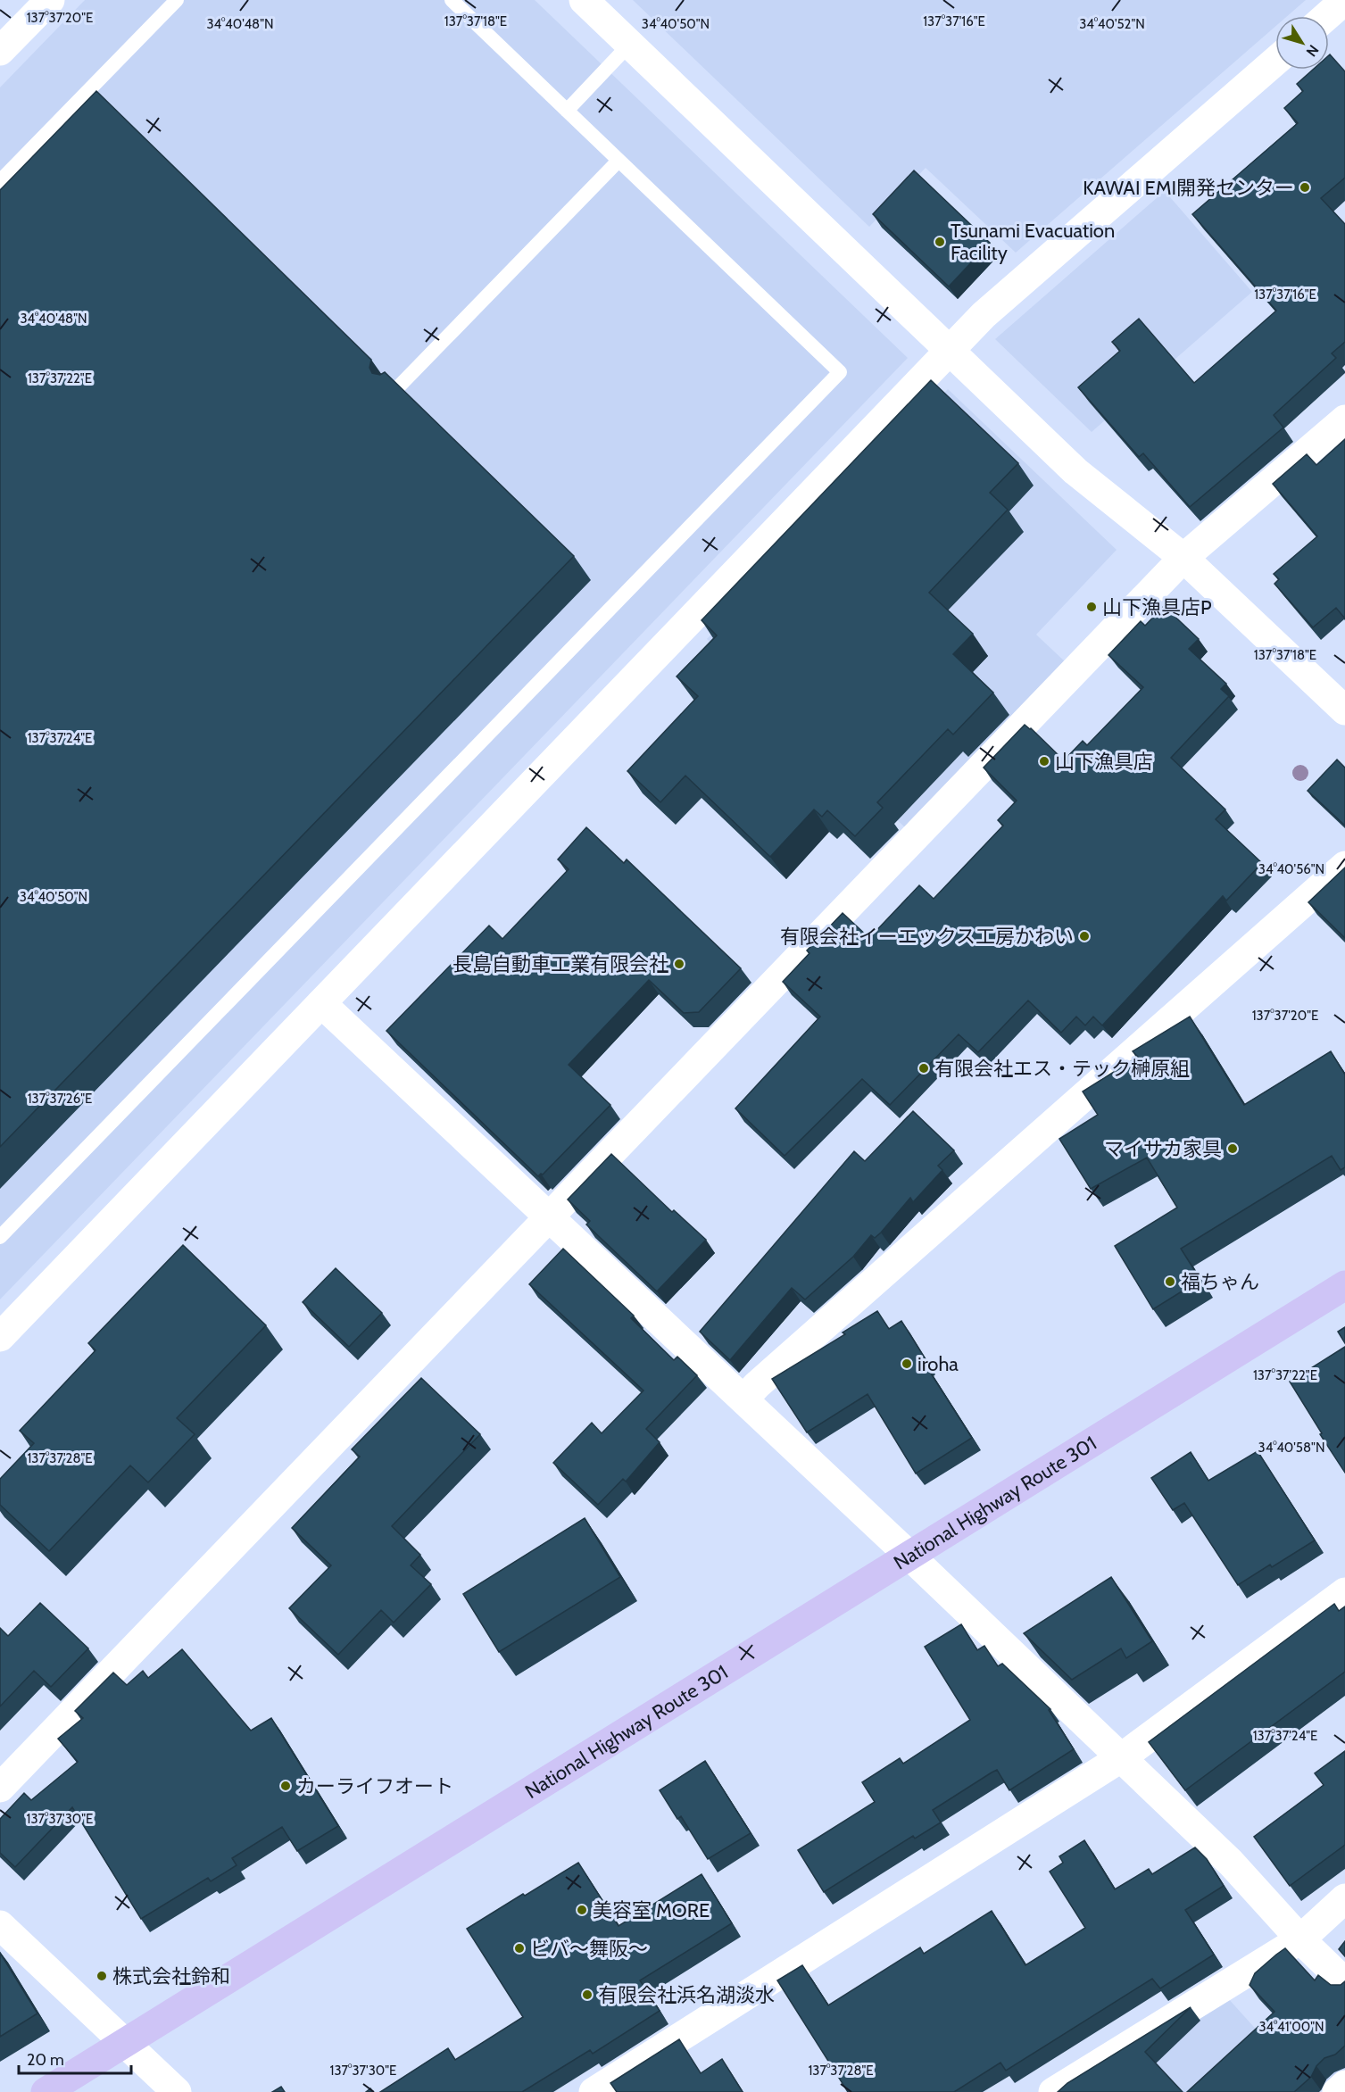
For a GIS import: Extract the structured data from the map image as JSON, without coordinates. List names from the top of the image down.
{
  "streets": {
    "highway": ["National Highway Route 301"]
  },
  "places": [
    "KAWAI EMI開発センター",
    "Tsunami Evacuation Facility",
    "山下漁具店P",
    "山下漁具店",
    "有限会社イーエックス工房かわい",
    "長島自動車工業有限会社",
    "有限会社エス・テック榊原組",
    "マイサカ家具",
    "福ちゃん",
    "iroha",
    "カーライフオート",
    "美容室 MORE",
    "ビバ～舞阪～",
    "株式会社鈴和",
    "有限会社浜名湖淡水"
  ],
  "scale_bar": "20 m",
  "north": "bottom right",
  "coordinates": [
    "137°37'20\"E",
    "137°37'18\"E",
    "137°37'16\"E",
    "34°40'48\"N",
    "34°40'50\"N",
    "34°40'52\"N",
    "137°37'22\"E",
    "137°37'24\"E",
    "34°40'56\"N",
    "137°37'26\"E",
    "34°40'58\"N",
    "137°37'28\"E",
    "137°37'30\"E",
    "34°41'00\"N"
  ]
}
